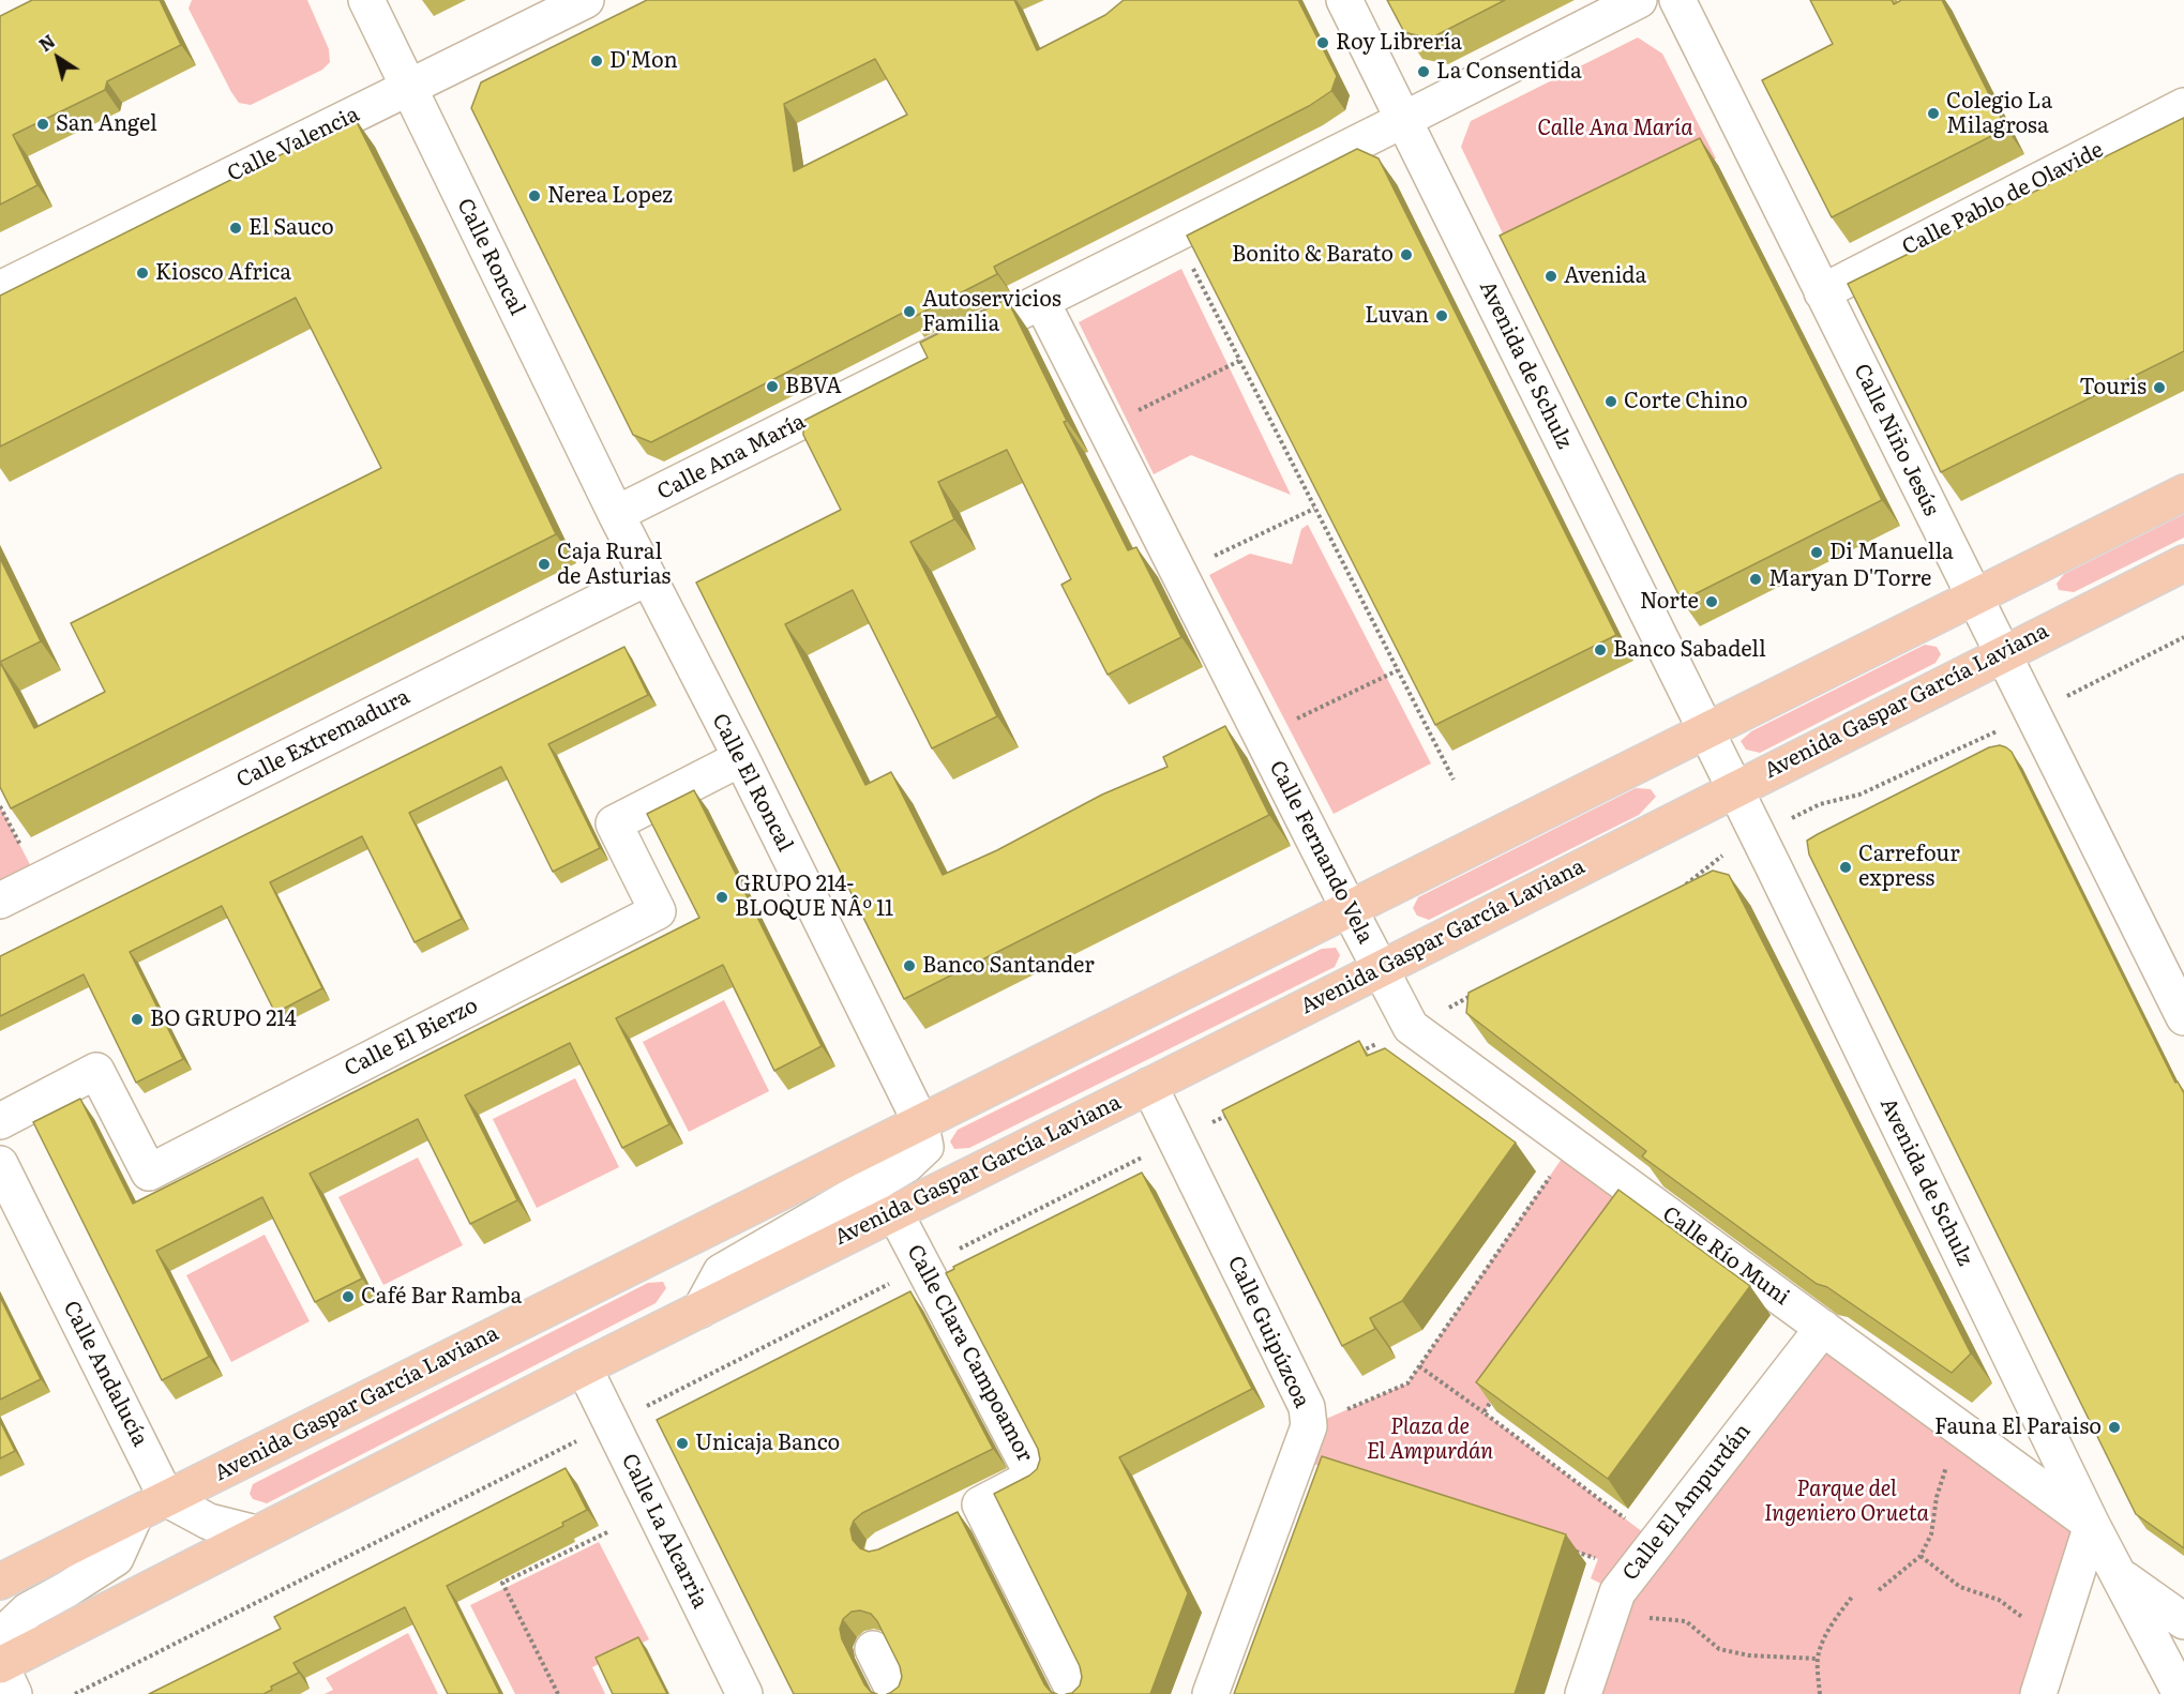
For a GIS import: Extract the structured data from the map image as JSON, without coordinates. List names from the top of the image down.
{
  "streets": {
    "main road": ["Avenida Gaspar García Laviana"],
    "street": [
      "Calle Valencia",
      "Calle Pablo de Olavide",
      "Calle Roncal",
      "Avenida de Schulz",
      "Calle Niño Jesús",
      "Calle Ana María",
      "Calle Extremadura",
      "Calle El Roncal",
      "Calle Fernando Vela",
      "Calle El Bierzo",
      "Calle Río Muni",
      "Calle Guipúzcoa",
      "Calle Clara Campoamor",
      "Calle Andalucía",
      "Calle El Ampurdán",
      "Calle La Alcarria"
    ]
  },
  "crossings": [
    ["Calle Valencia", "Calle Roncal"],
    ["Calle Pablo de Olavide", "Calle Niño Jesús"],
    ["Calle Roncal", "Calle Ana María"],
    ["Calle Roncal", "Calle El Roncal"],
    ["Avenida de Schulz", "Calle Ana María"],
    ["Avenida de Schulz", "Avenida Gaspar García Laviana"],
    ["Avenida de Schulz", "Calle Río Muni"],
    ["Calle Niño Jesús", "Avenida Gaspar García Laviana"],
    ["Calle Ana María", "Calle El Roncal"],
    ["Calle Ana María", "Calle Fernando Vela"],
    ["Avenida Gaspar García Laviana", "Calle El Roncal"],
    ["Avenida Gaspar García Laviana", "Calle Fernando Vela"],
    ["Avenida Gaspar García Laviana", "Calle Río Muni"],
    ["Avenida Gaspar García Laviana", "Calle Guipúzcoa"],
    ["Avenida Gaspar García Laviana", "Calle Clara Campoamor"],
    ["Avenida Gaspar García Laviana", "Calle Andalucía"],
    ["Avenida Gaspar García Laviana", "Calle La Alcarria"],
    ["Calle Extremadura", "Calle El Roncal"],
    ["Calle El Roncal", "Calle El Bierzo"],
    ["Calle Fernando Vela", "Calle Río Muni"],
    ["Calle Río Muni", "Calle El Ampurdán"]
  ],
  "parks": ["Calle Ana María", "Plaza de El Ampurdán", "Parque del Ingeniero Orueta"],
  "places": [
    "Roy Librería",
    "D'Mon",
    "La Consentida",
    "Colegio La Milagrosa",
    "San Angel",
    "Nerea Lopez",
    "El Sauco",
    "Bonito & Barato",
    "Kiosco Africa",
    "Avenida",
    "Autoservicios Familia",
    "Luvan",
    "BBVA",
    "Touris",
    "Corte Chino",
    "Di Manuella",
    "Caja Rural de Asturias",
    "Maryan D'Torre",
    "Norte",
    "Banco Sabadell",
    "Carrefour express",
    "GRUPO 214- BLOQUE NÂº 11",
    "Banco Santander",
    "BO GRUPO 214",
    "Café Bar Ramba",
    "Fauna El Paraiso",
    "Unicaja Banco"
  ],
  "north": "top left"
}
